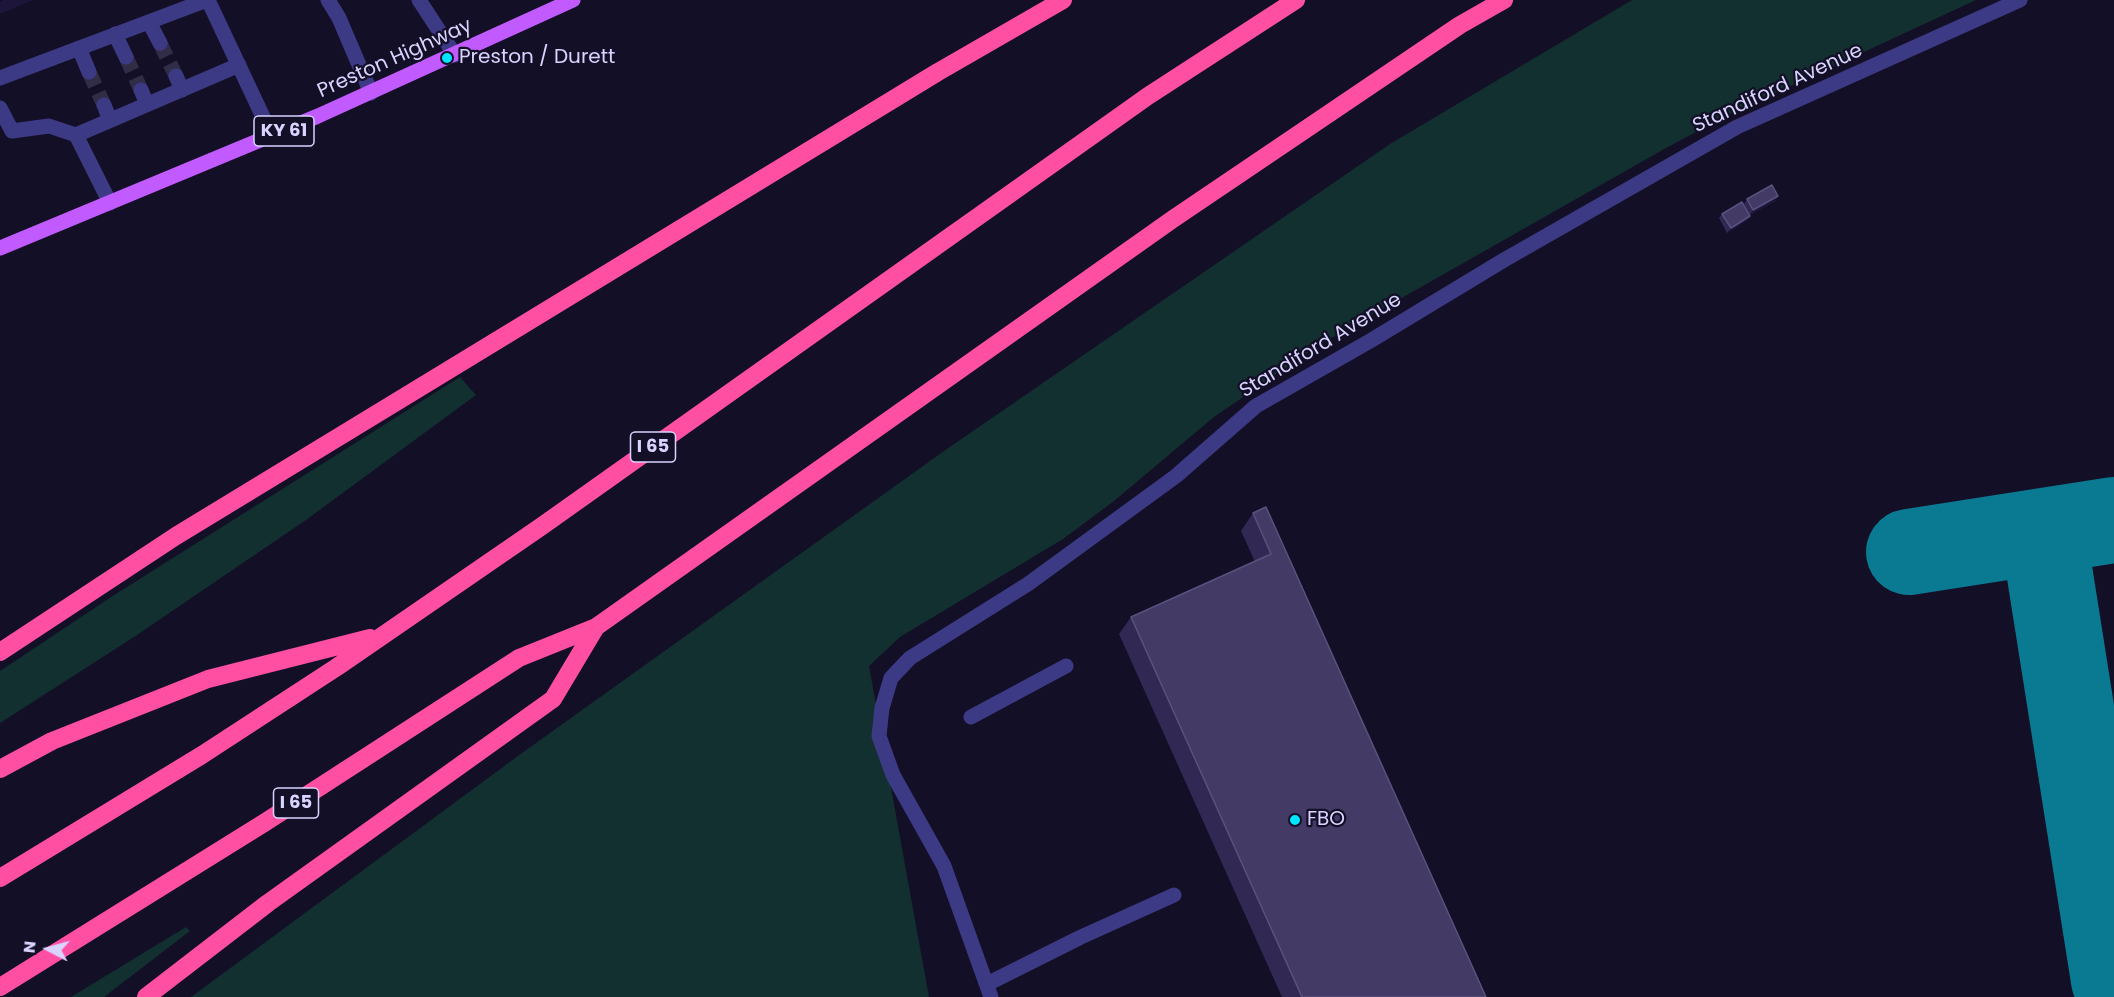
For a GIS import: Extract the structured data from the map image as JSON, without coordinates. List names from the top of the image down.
{
  "streets": {
    "highway": ["I 65"],
    "main road": ["Preston Highway", "KY 61"],
    "street": ["Standiford Avenue"]
  },
  "places": ["Preston / Durett", "FBO"],
  "north": "left"
}
